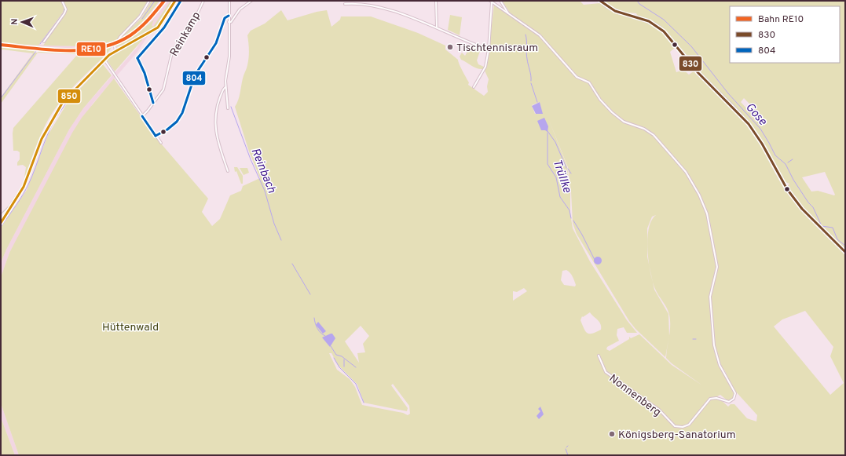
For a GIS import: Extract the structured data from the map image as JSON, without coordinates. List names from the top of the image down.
{
  "streets": {
    "street": ["Reinkamp", "Nonnenberg"]
  },
  "water": ["Gose", "Reinbach", "Trüllke"],
  "parks": ["Hüttenwald"],
  "places": ["Tischtennisraum", "Königsberg-Sanatorium"],
  "lines": [
    "rail line RE10",
    "transit line 830",
    "transit line 804",
    "transit line 850"
  ],
  "legend": ["Bahn RE10", "830", "804"],
  "north": "left"
}
